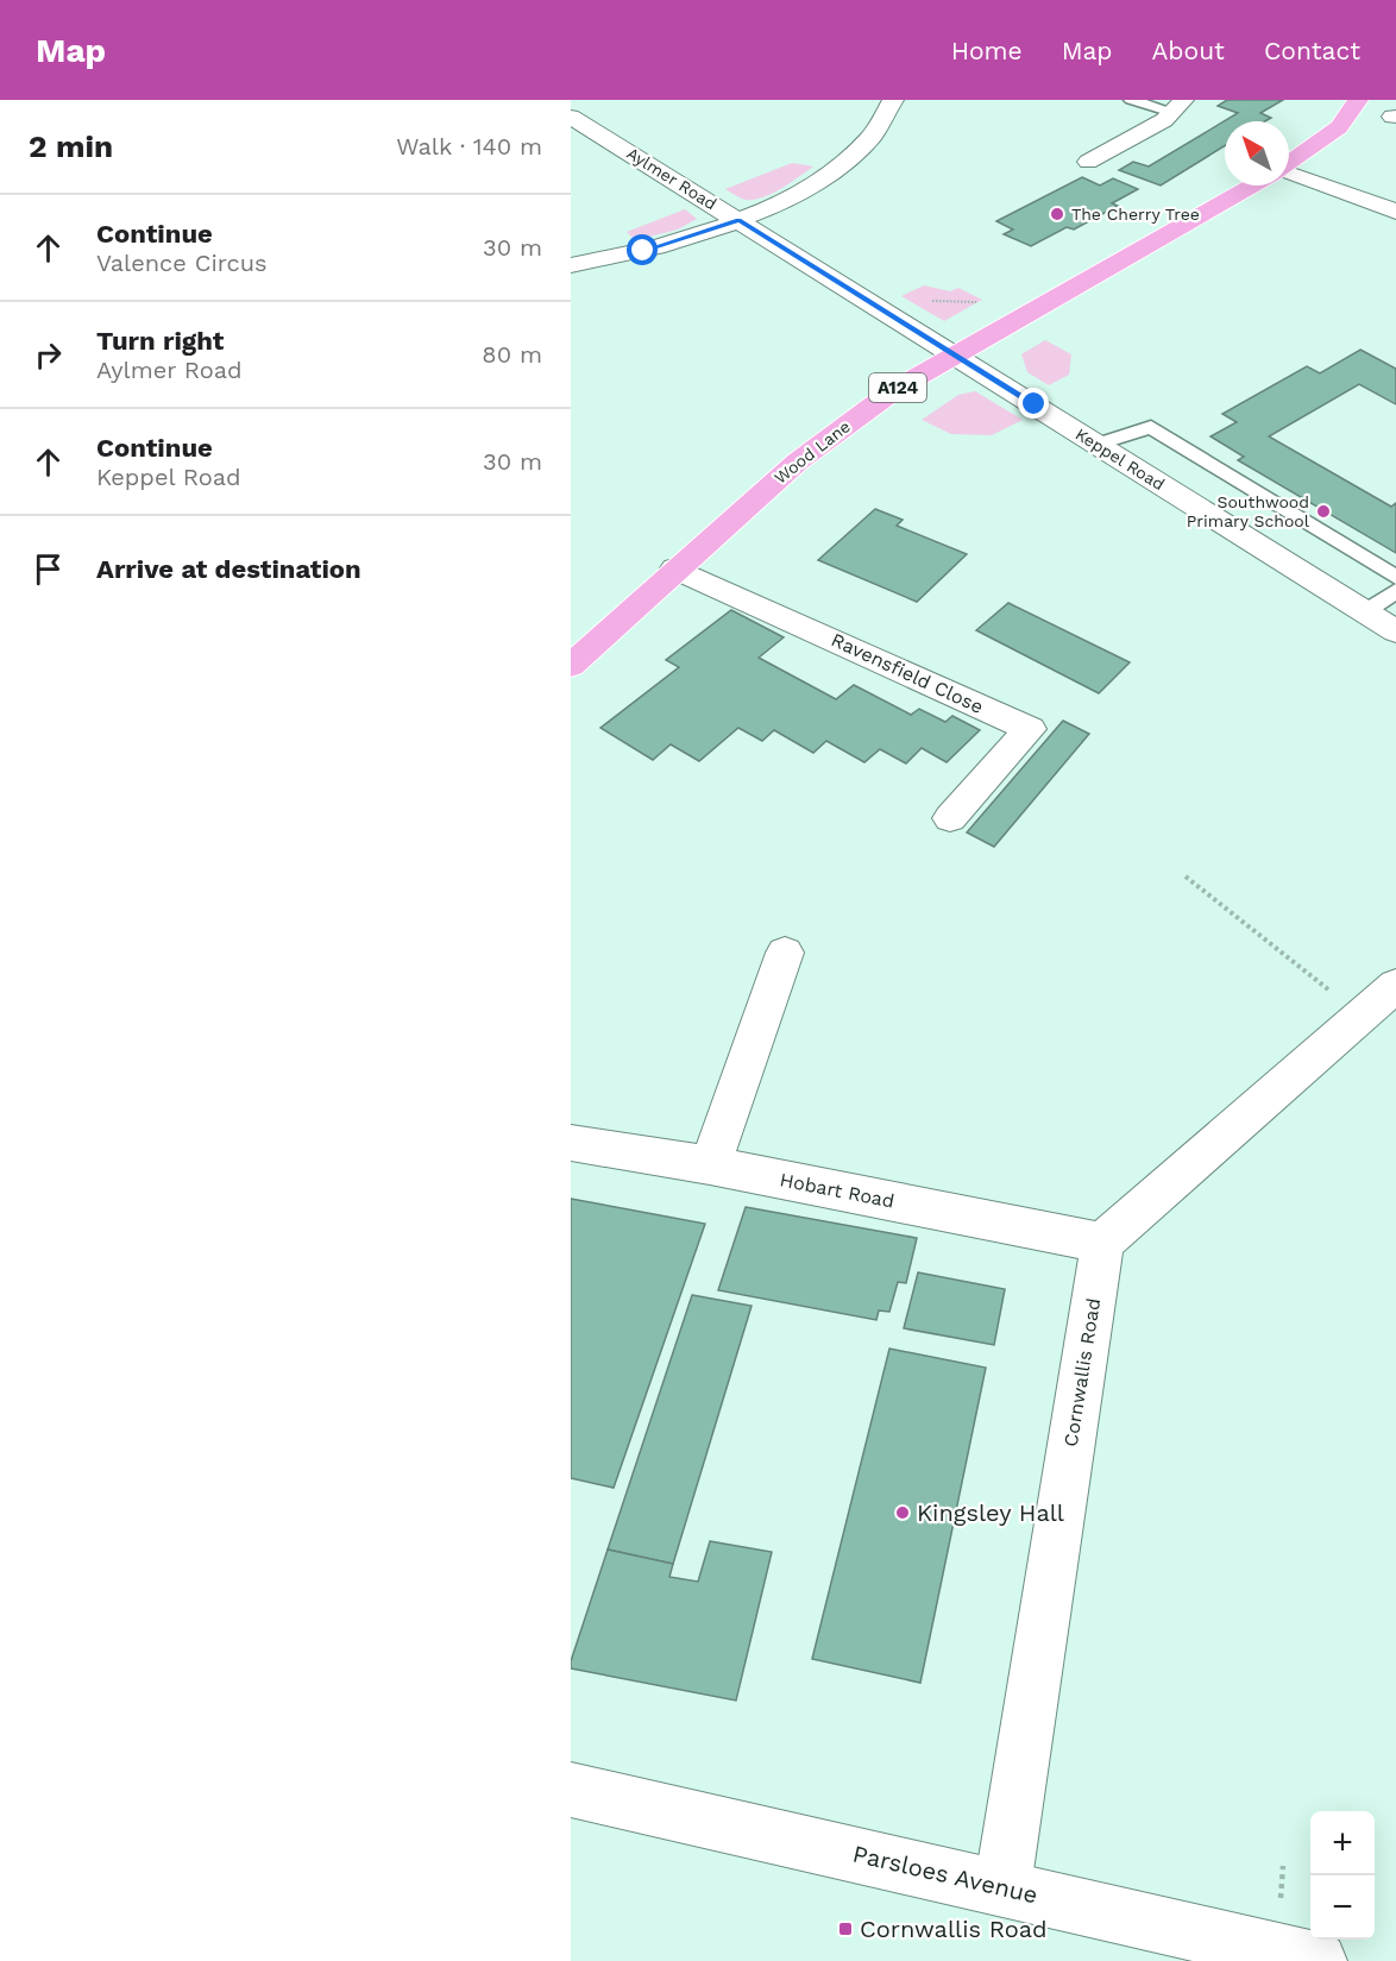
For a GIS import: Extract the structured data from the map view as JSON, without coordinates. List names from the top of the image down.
{
  "streets": {
    "main road": ["A124", "Wood Lane"],
    "street": [
      "Aylmer Road",
      "Keppel Road",
      "Ravensfield Close",
      "Hobart Road",
      "Cornwallis Road",
      "Parsloes Avenue"
    ]
  },
  "crossings": [
    ["Aylmer Road", "Wood Lane"],
    ["Aylmer Road", "Keppel Road"],
    ["Wood Lane", "Keppel Road"],
    ["Wood Lane", "Ravensfield Close"],
    ["Hobart Road", "Cornwallis Road"],
    ["Cornwallis Road", "Parsloes Avenue"]
  ],
  "places": {
    "other": ["The Cherry Tree", "Southwood Primary School", "Kingsley Hall"],
    "transit": ["Cornwallis Road"]
  },
  "north": "top left",
  "page": {
    "header": "Map",
    "nav": [
      "Home",
      "Map",
      "About",
      "Contact"
    ],
    "heading": ["2 min", "Walk · 140 m"],
    "list": [
      ["Continue", "Valence Circus", "30 m"],
      ["Turn right", "Aylmer Road", "80 m"],
      ["Continue", "Keppel Road", "30 m"],
      "Arrive at destination"
    ],
    "map_buttons": ["+", "−"]
  }
}
